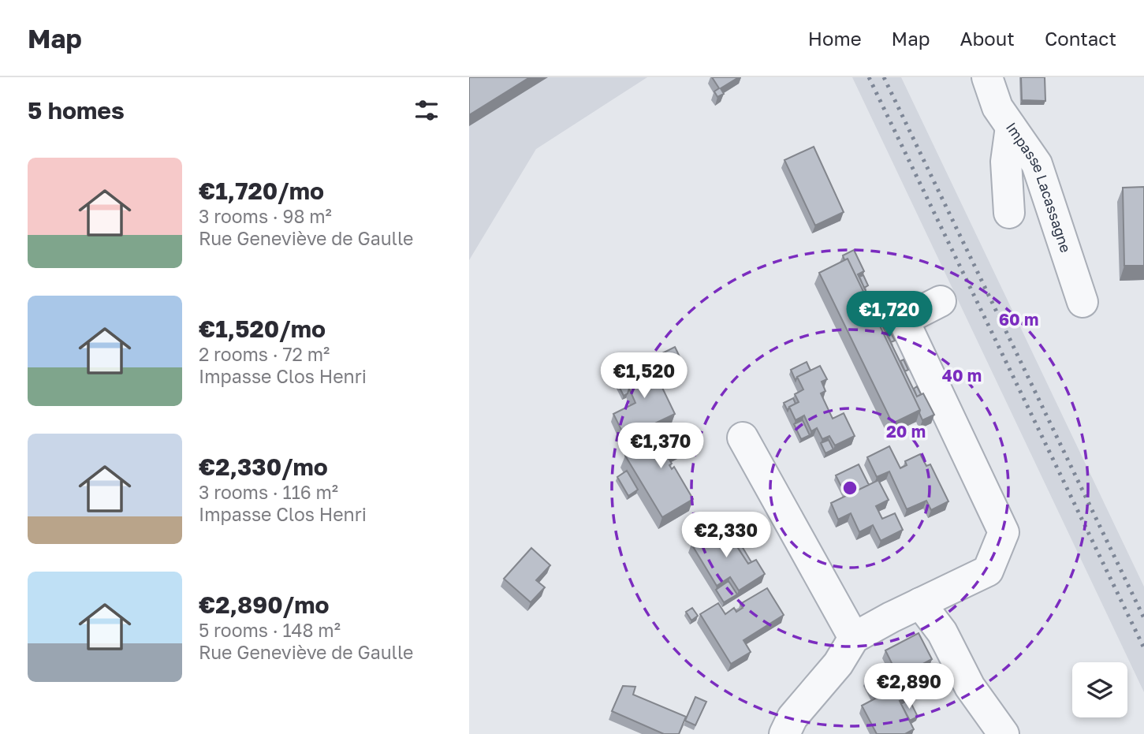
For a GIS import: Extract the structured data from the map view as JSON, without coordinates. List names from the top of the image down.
{
  "streets": {
    "street": ["Impasse Lacassagne"]
  },
  "page": {
    "header": "Map",
    "nav": [
      "Home",
      "Map",
      "About",
      "Contact"
    ],
    "heading": "5 homes",
    "list": [
      {
        "name": "€1,720/mo",
        "note": "3 rooms · 98 m² · Rue Geneviève de Gaulle"
      },
      {
        "name": "€1,520/mo",
        "note": "2 rooms · 72 m² · Impasse Clos Henri"
      },
      {
        "name": "€2,330/mo",
        "note": "3 rooms · 116 m² · Impasse Clos Henri"
      },
      {
        "name": "€2,890/mo",
        "note": "5 rooms · 148 m² · Rue Geneviève de Gaulle"
      }
    ],
    "price": [
      "€1,720",
      "€1,520",
      "€1,370",
      "€2,330",
      "€2,890"
    ]
  },
  "rings": ["60 m", "40 m", "20 m"]
}
